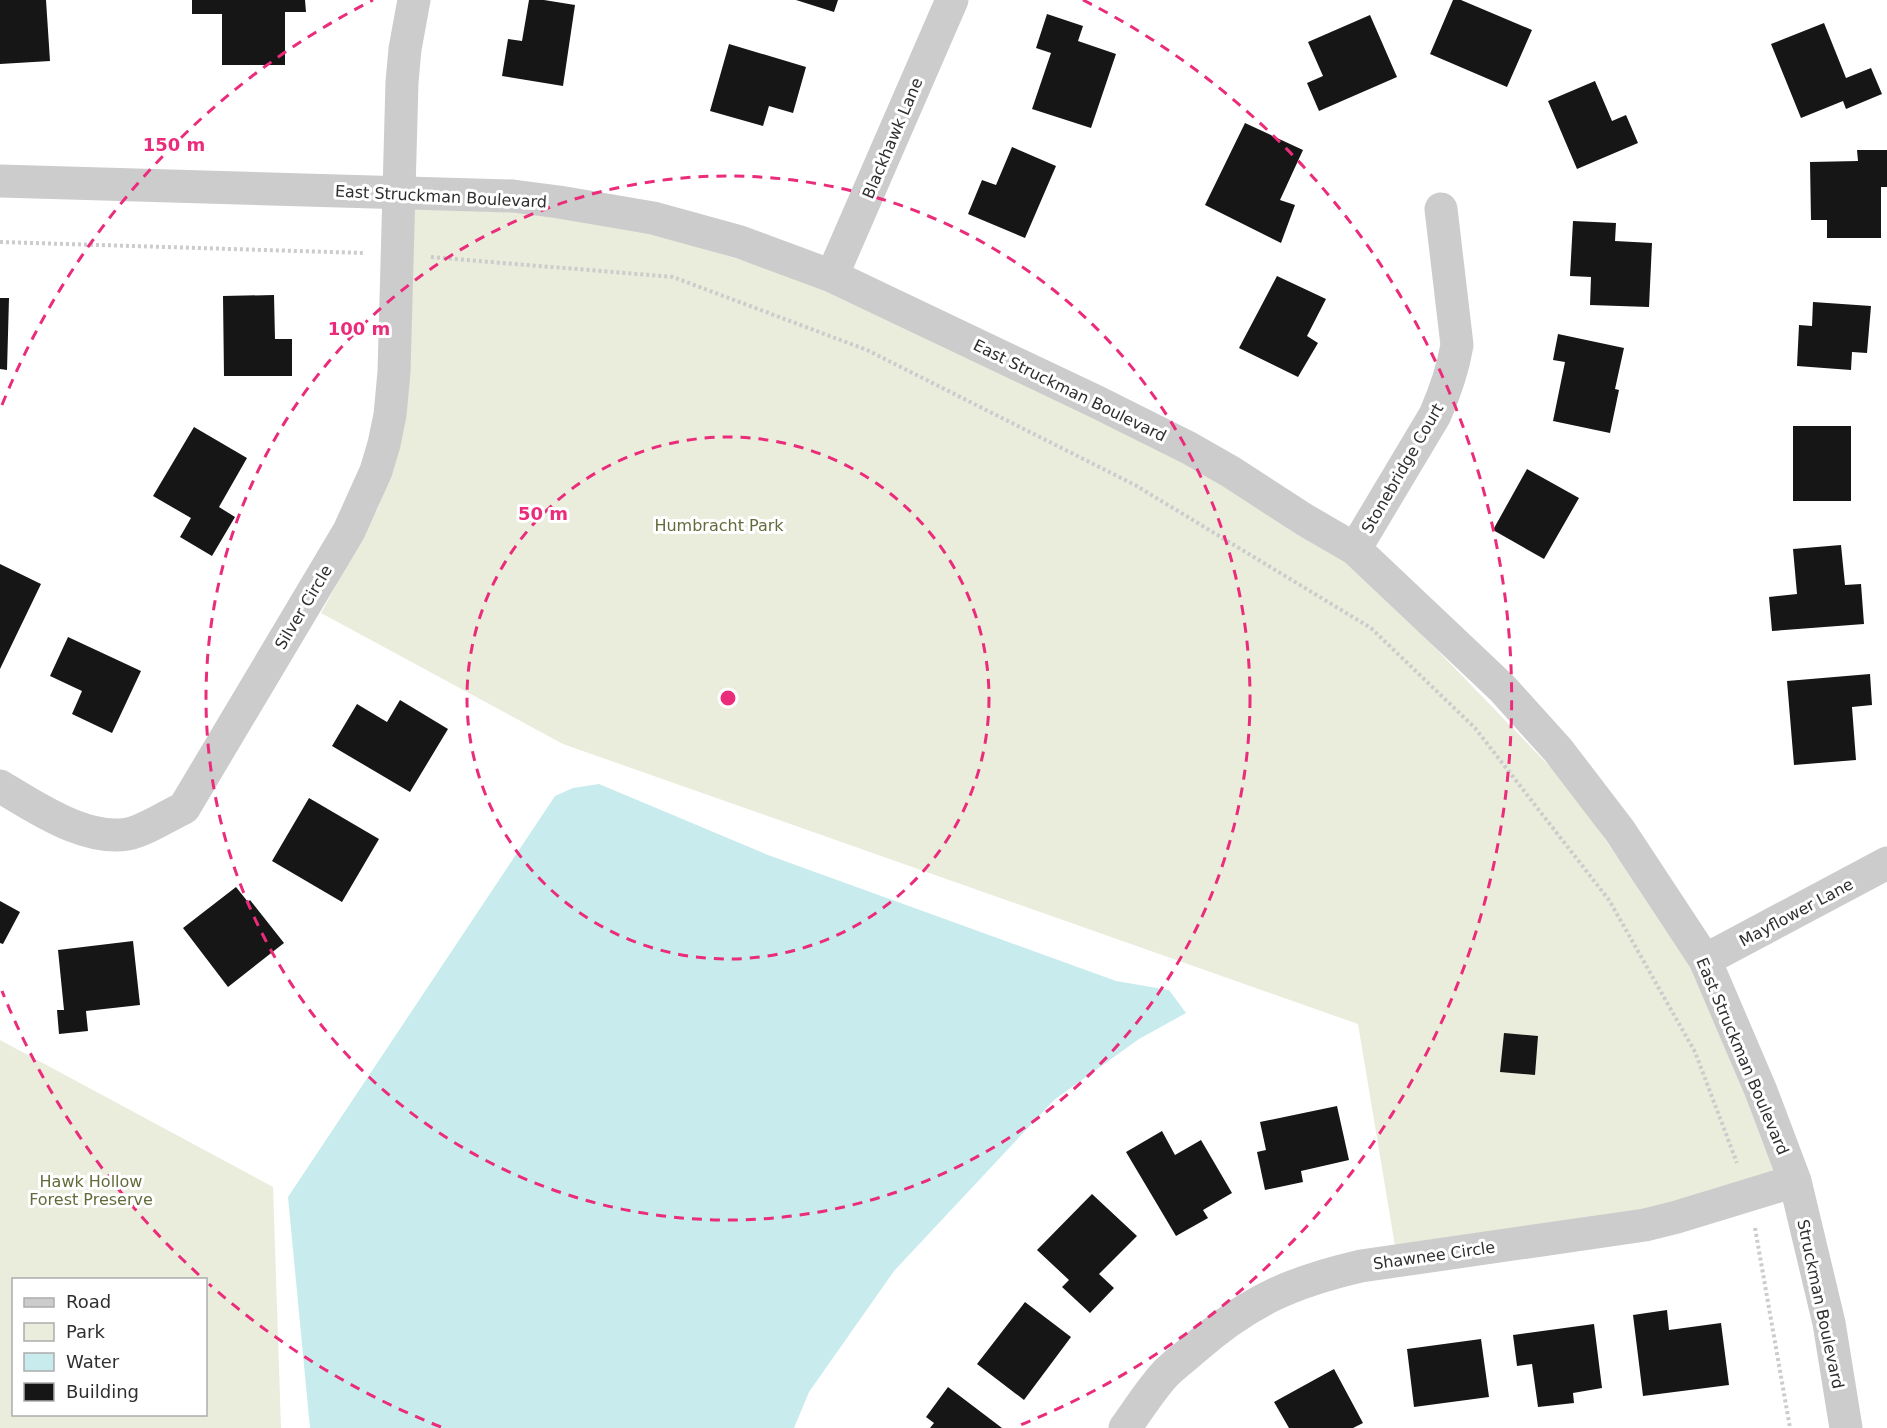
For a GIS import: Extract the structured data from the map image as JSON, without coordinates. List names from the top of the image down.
{
  "streets": {
    "street": [
      "Blackhawk Lane",
      "East Struckman Boulevard",
      "Stonebridge Court",
      "Silver Circle",
      "Mayflower Lane",
      "Shawnee Circle",
      "Struckman Boulevard"
    ]
  },
  "crossings": [
    ["Blackhawk Lane", "East Struckman Boulevard"],
    ["East Struckman Boulevard", "Stonebridge Court"],
    ["East Struckman Boulevard", "Silver Circle"],
    ["East Struckman Boulevard", "Mayflower Lane"],
    ["East Struckman Boulevard", "Shawnee Circle"],
    ["East Struckman Boulevard", "Struckman Boulevard"],
    ["Shawnee Circle", "Struckman Boulevard"]
  ],
  "parks": ["Humbracht Park", "Hawk Hollow Forest Preserve"],
  "legend": [
    "Road",
    "Park",
    "Water",
    "Building"
  ],
  "rings": ["150 m", "100 m", "50 m"]
}
